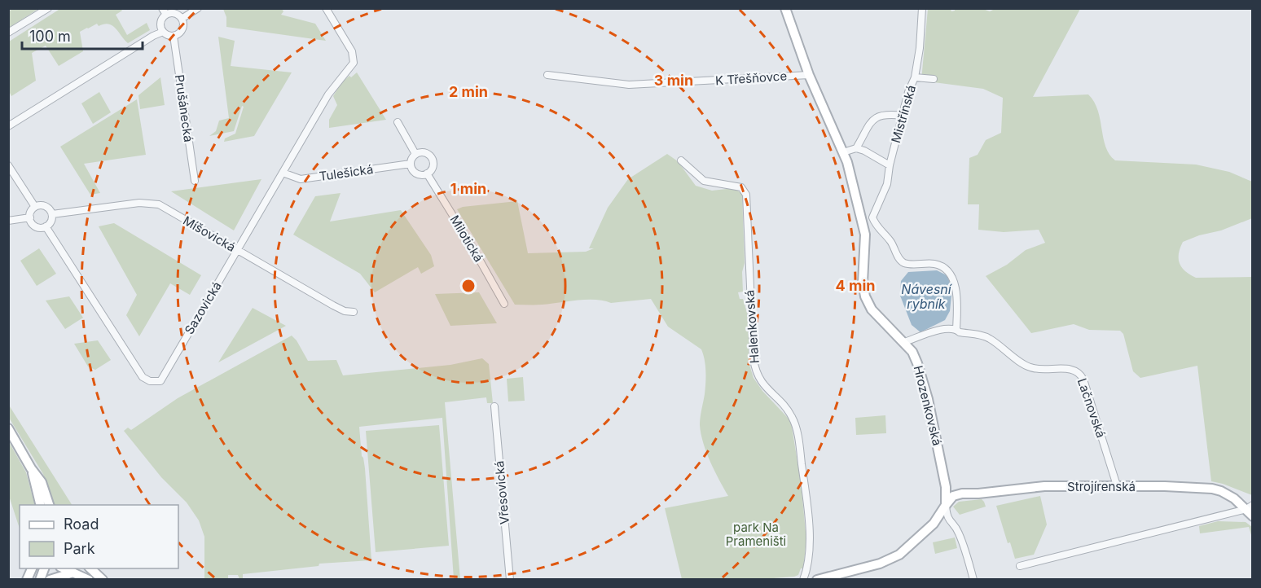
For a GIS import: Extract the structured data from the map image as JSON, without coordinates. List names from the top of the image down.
{
  "streets": {
    "street": [
      "K Třešňovce",
      "Prušánecká",
      "Mistřínská",
      "Tulešická",
      "Míšovická",
      "Milotická",
      "Sazovická",
      "Halenkovská",
      "Hrozenkovská",
      "Lačnovská",
      "Strojírenská",
      "Vřesovická"
    ]
  },
  "crossings": [
    ["K Třešňovce", "Hrozenkovská"],
    ["Tulešická", "Milotická"],
    ["Tulešická", "Sazovická"],
    ["Míšovická", "Sazovická"],
    ["Hrozenkovská", "Lačnovská"],
    ["Hrozenkovská", "Strojírenská"],
    ["Lačnovská", "Strojírenská"]
  ],
  "water": ["Návesní rybník"],
  "parks": ["park Na Prameništi"],
  "legend": ["Road", "Park"],
  "scale_bar": "100 m",
  "rings": [
    "3 min",
    "2 min",
    "1 min",
    "4 min"
  ]
}
